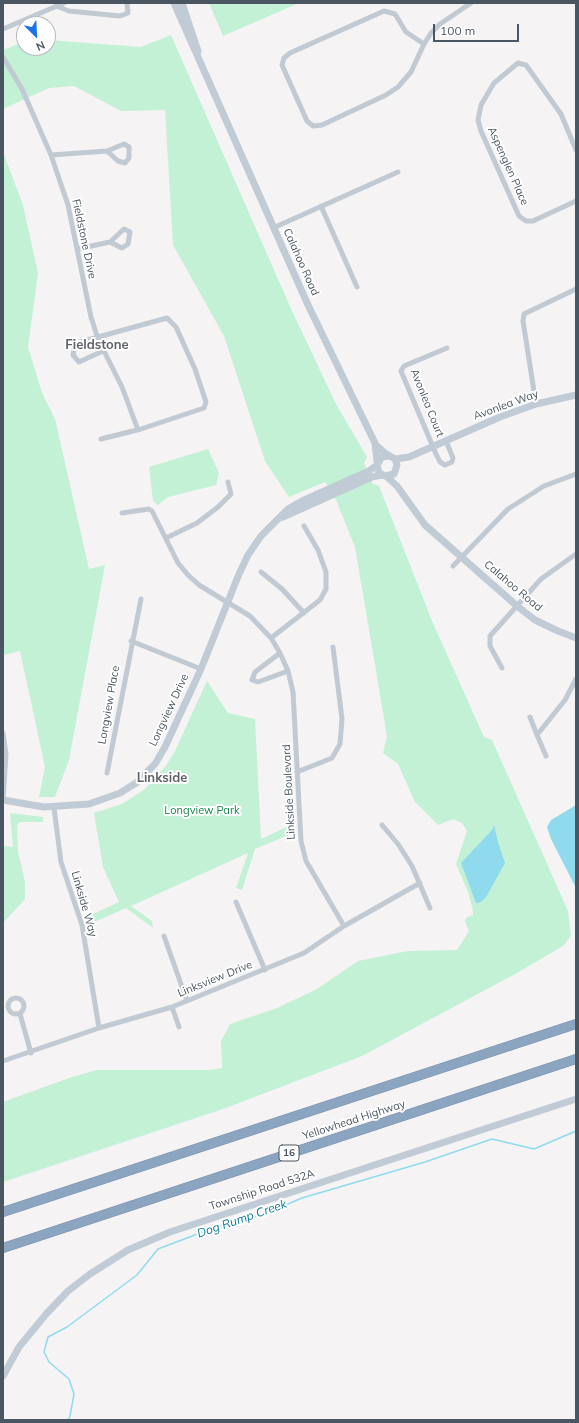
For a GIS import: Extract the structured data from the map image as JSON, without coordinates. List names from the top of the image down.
{
  "streets": {
    "highway": ["Yellowhead Highway", "16"],
    "street": [
      "Aspenglen Place",
      "Fieldstone Drive",
      "Calahoo Road",
      "Avonlea Court",
      "Avonlea Way",
      "Longview Place",
      "Longview Drive",
      "Linkside Boulevard",
      "Linkside Way",
      "Linksview Drive",
      "Township Road 532A"
    ]
  },
  "crossings": [
    ["Calahoo Road", "Avonlea Way"],
    ["Calahoo Road", "Longview Drive"],
    ["Avonlea Court", "Avonlea Way"],
    ["Avonlea Way", "Longview Drive"],
    ["Longview Drive", "Linkside Boulevard"],
    ["Longview Drive", "Linkside Way"],
    ["Linkside Boulevard", "Linksview Drive"],
    ["Linkside Way", "Linksview Drive"]
  ],
  "districts": ["Fieldstone", "Linkside"],
  "water": ["Dog Rump Creek"],
  "parks": ["Longview Park"],
  "scale_bar": "100 m",
  "north": "bottom right"
}
